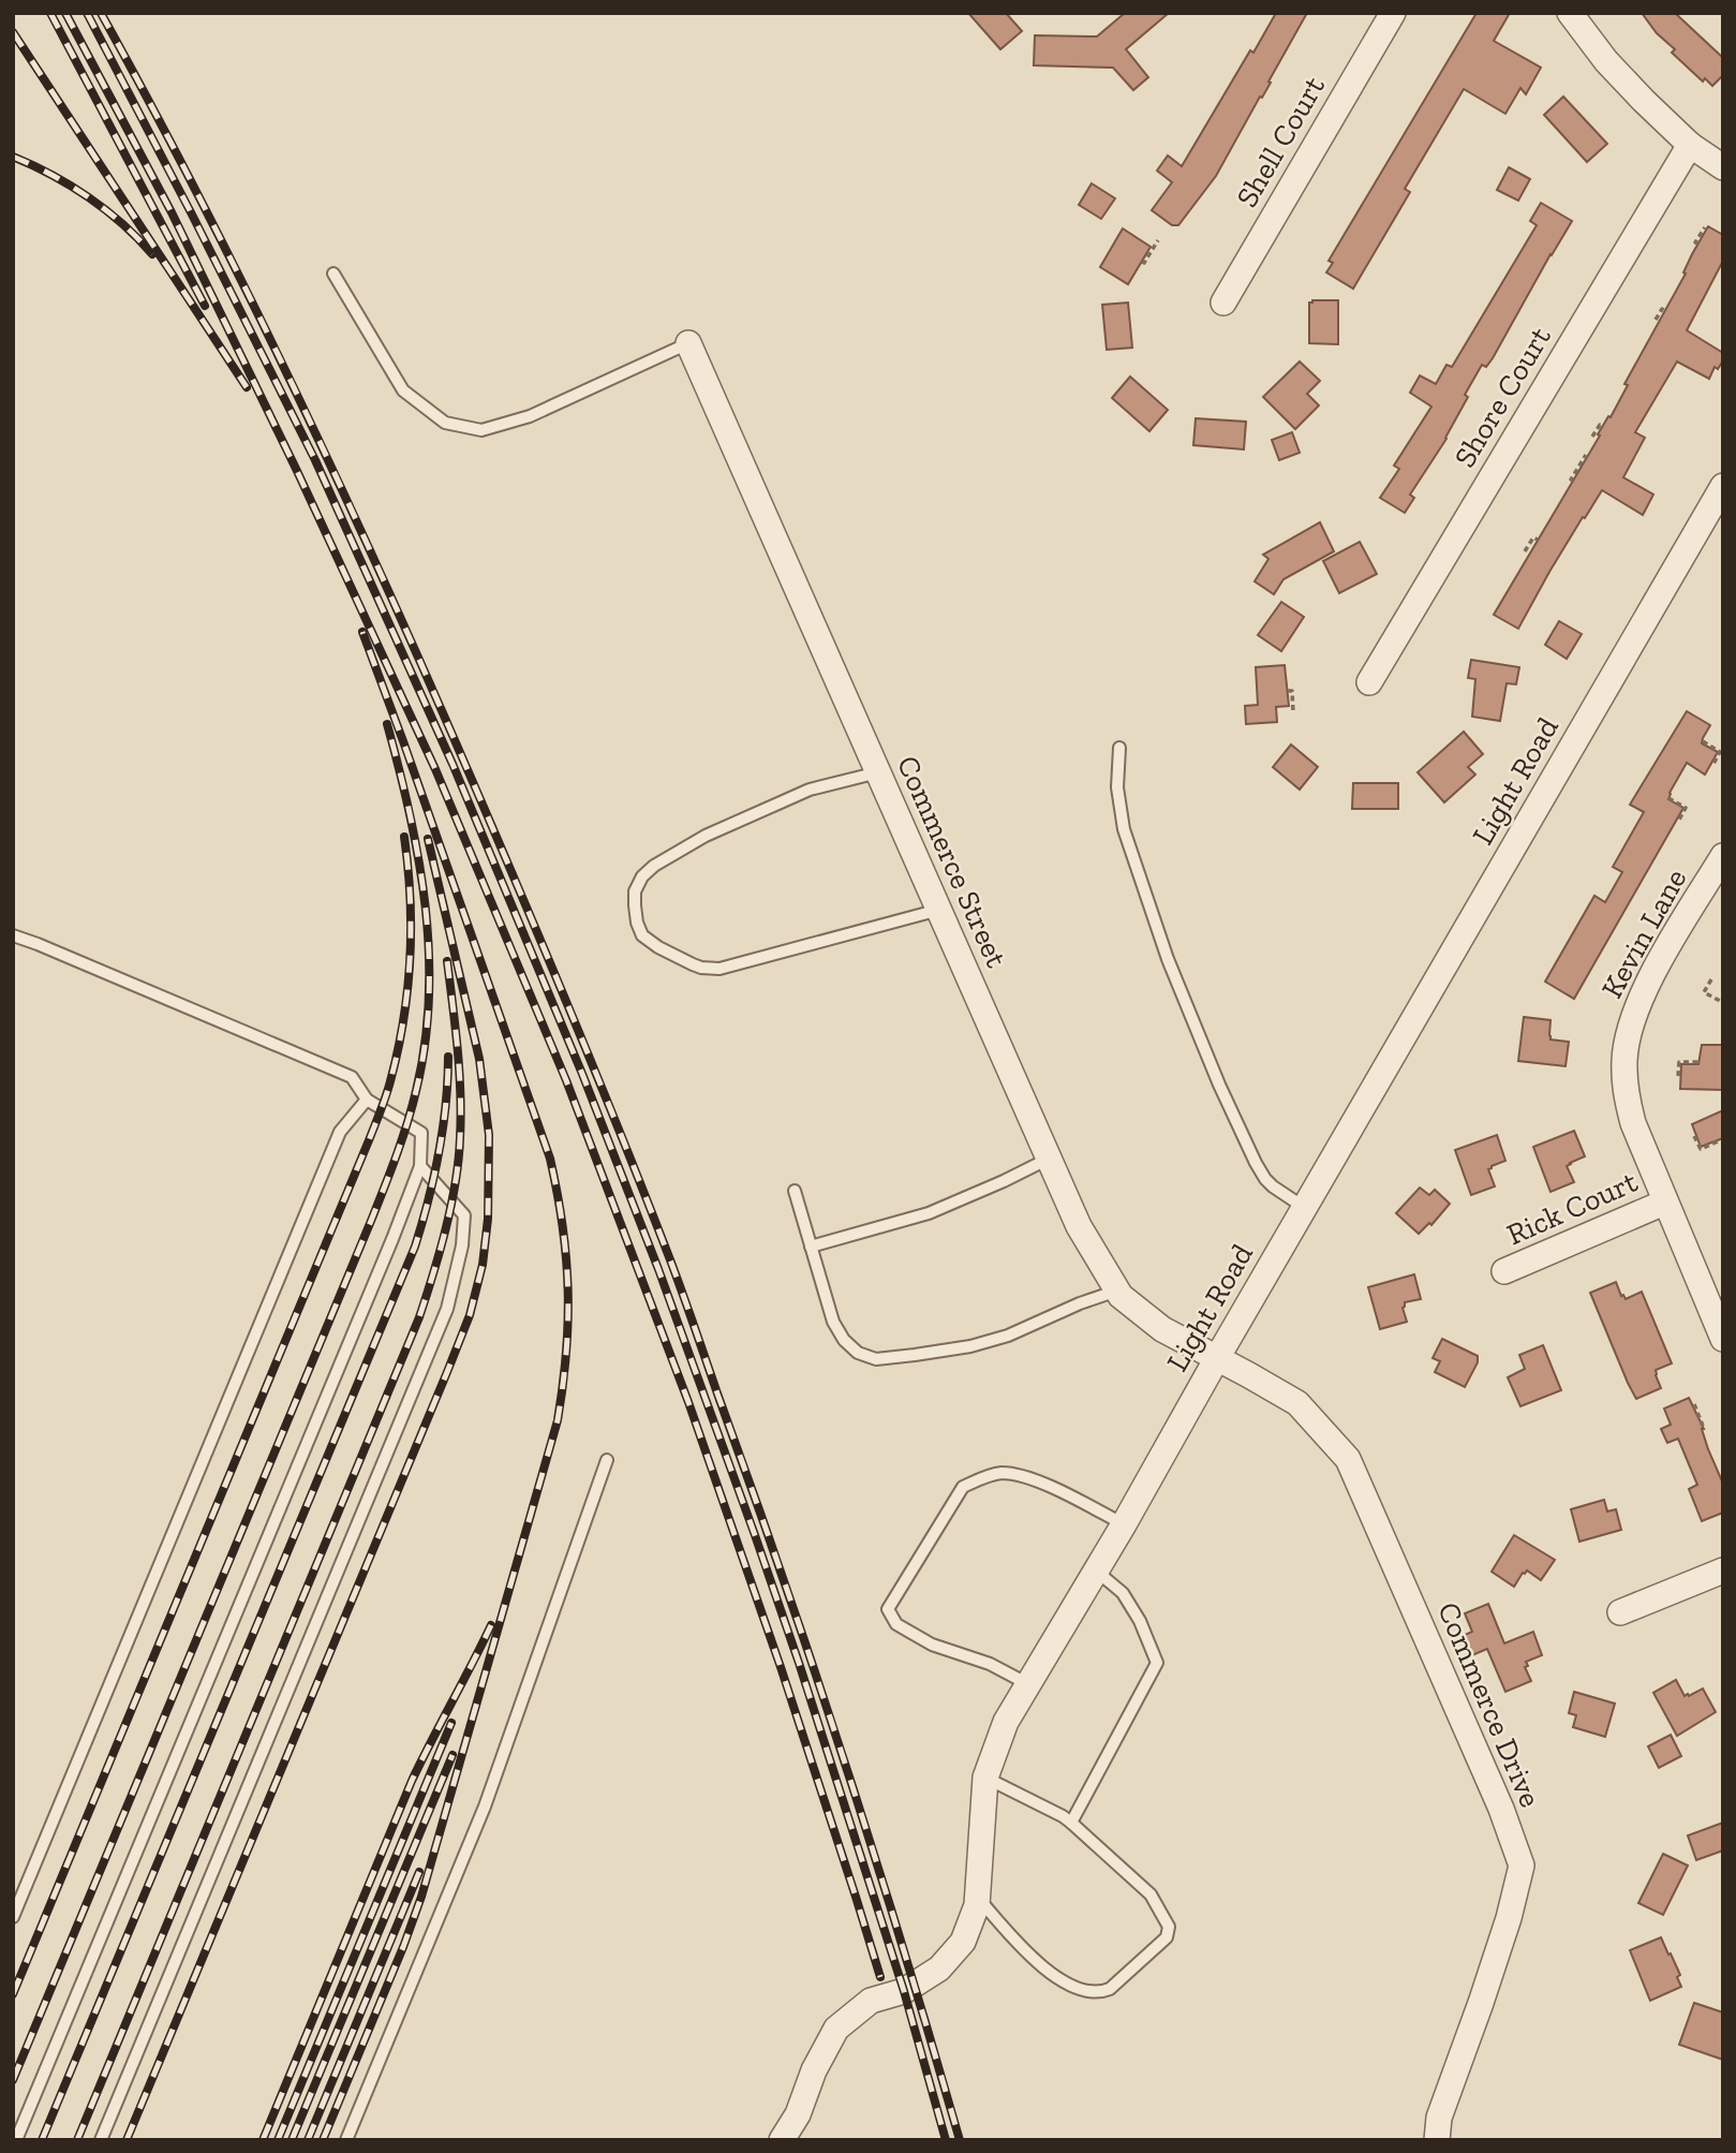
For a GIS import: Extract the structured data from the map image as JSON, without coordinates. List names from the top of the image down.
{
  "streets": {
    "street": [
      "Shell Court",
      "Shore Court",
      "Light Road",
      "Commerce Street",
      "Kevin Lane",
      "Rick Court",
      "Commerce Drive"
    ]
  },
  "crossings": [
    ["Light Road", "Commerce Street"],
    ["Light Road", "Commerce Drive"],
    ["Commerce Street", "Commerce Drive"],
    ["Kevin Lane", "Rick Court"]
  ]
}
